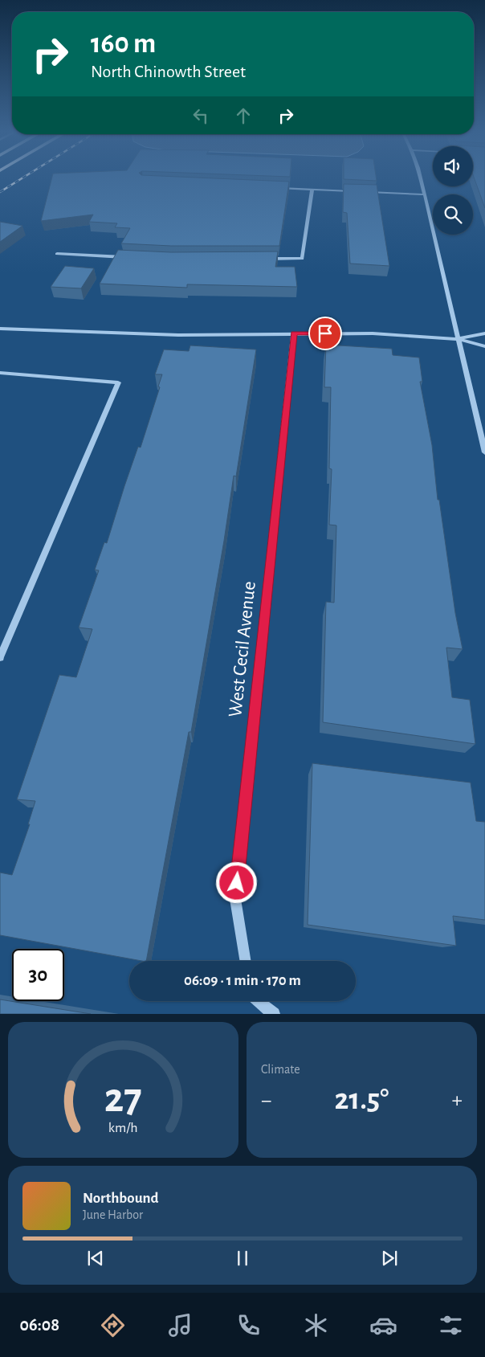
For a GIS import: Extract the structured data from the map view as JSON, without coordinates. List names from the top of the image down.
{
  "streets": {
    "street": ["West Cecil Avenue"]
  },
  "page": {
    "turn": ["160 m", "North Chinowth Street"],
    "limit": "30",
    "trip": "06:09 · 1 min · 170 m",
    "tile": "Climate",
    "heat": ["−", "21.5°", "+"],
    "song": ["Northbound", "June Harbor"],
    "tabs": "06:08",
    "gauge": ["27", "km/h"]
  }
}
